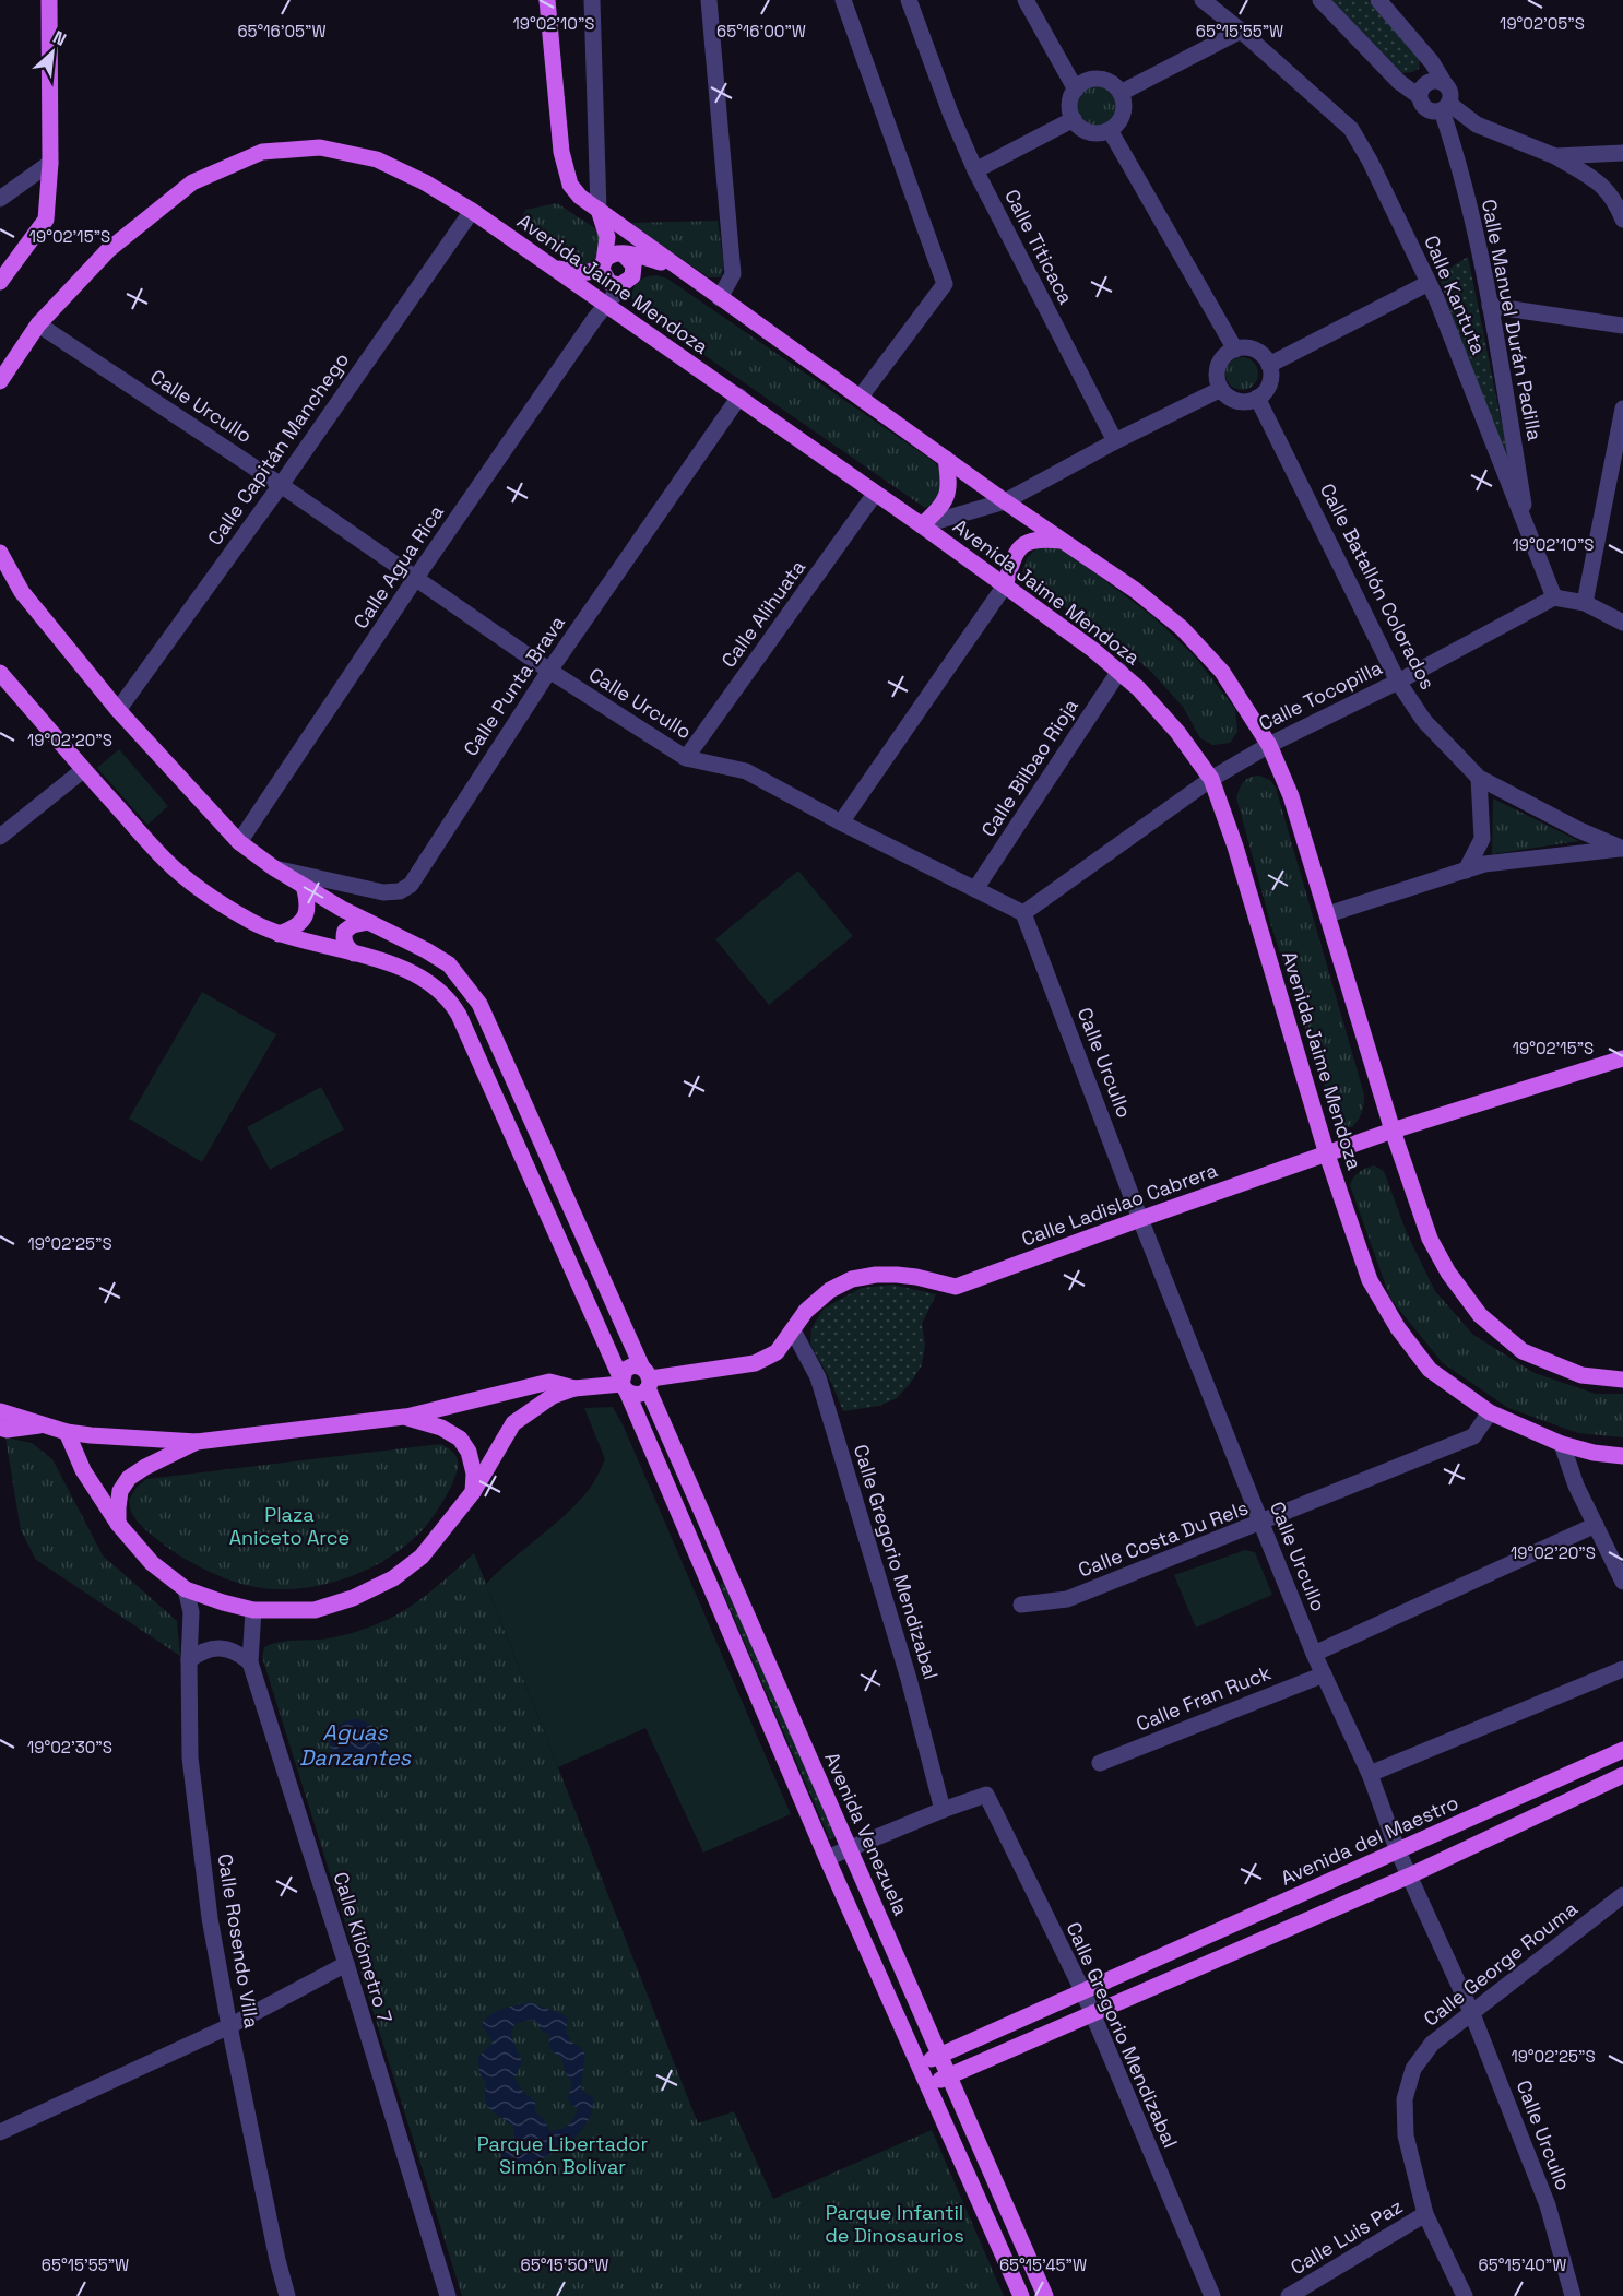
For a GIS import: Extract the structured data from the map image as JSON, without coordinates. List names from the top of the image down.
{
  "streets": {
    "main road": [
      "Avenida Jaime Mendoza",
      "Calle Ladislao Cabrera",
      "Avenida Venezuela",
      "Avenida del Maestro"
    ],
    "street": [
      "Calle Titicaca",
      "Calle Kantuta",
      "Calle Manuel Durán Padilla",
      "Calle Urcullo",
      "Calle Capitán Manchego",
      "Calle Agua Rica",
      "Calle Batallón Colorados",
      "Calle Alihuata",
      "Calle Punta Brava",
      "Calle Tocopilla",
      "Calle Bilbao Rioja",
      "Calle Costa Du Rels",
      "Calle Gregorio Mendizabal",
      "Calle Fran Ruck",
      "Calle Rosendo Villa",
      "Calle Kilómetro 7",
      "Calle George Rouma",
      "Calle Luis Paz"
    ]
  },
  "crossings": [
    ["Avenida Jaime Mendoza", "Calle Urcullo"],
    ["Avenida Jaime Mendoza", "Calle Capitán Manchego"],
    ["Avenida Jaime Mendoza", "Calle Agua Rica"],
    ["Avenida Jaime Mendoza", "Calle Alihuata"],
    ["Avenida Jaime Mendoza", "Calle Punta Brava"],
    ["Avenida Jaime Mendoza", "Calle Tocopilla"],
    ["Avenida Jaime Mendoza", "Calle Bilbao Rioja"],
    ["Avenida Jaime Mendoza", "Calle Ladislao Cabrera"],
    ["Avenida Jaime Mendoza", "Calle Costa Du Rels"],
    ["Calle Kantuta", "Calle Manuel Durán Padilla"],
    ["Calle Kantuta", "Calle Tocopilla"],
    ["Calle Urcullo", "Calle Capitán Manchego"],
    ["Calle Urcullo", "Calle Agua Rica"],
    ["Calle Urcullo", "Calle Alihuata"],
    ["Calle Urcullo", "Calle Punta Brava"],
    ["Calle Urcullo", "Calle Tocopilla"],
    ["Calle Urcullo", "Calle Bilbao Rioja"],
    ["Calle Urcullo", "Calle Ladislao Cabrera"],
    ["Calle Urcullo", "Calle Costa Du Rels"],
    ["Calle Urcullo", "Calle Fran Ruck"],
    ["Calle Urcullo", "Avenida del Maestro"],
    ["Calle Urcullo", "Calle George Rouma"],
    ["Calle Capitán Manchego", "Avenida Venezuela"],
    ["Calle Agua Rica", "Avenida Venezuela"],
    ["Calle Batallón Colorados", "Calle Tocopilla"],
    ["Calle Punta Brava", "Avenida Venezuela"],
    ["Calle Ladislao Cabrera", "Calle Gregorio Mendizabal"],
    ["Calle Ladislao Cabrera", "Avenida Venezuela"],
    ["Calle Gregorio Mendizabal", "Avenida del Maestro"],
    ["Avenida Venezuela", "Avenida del Maestro"],
    ["Calle George Rouma", "Calle Luis Paz"]
  ],
  "water": ["Aguas Danzantes"],
  "parks": ["Plaza Aniceto Arce", "Parque Libertador Simón Bolívar", "Parque Infantil de Dinosaurios"],
  "north": "top right",
  "coordinates": [
    "19°02'10\"S",
    "19°02'05\"S",
    "65°16'05\"W",
    "65°16'00\"W",
    "65°15'55\"W",
    "19°02'15\"S",
    "19°02'20\"S",
    "19°02'25\"S",
    "19°02'30\"S",
    "65°15'50\"W",
    "65°15'45\"W",
    "65°15'40\"W"
  ]
}
